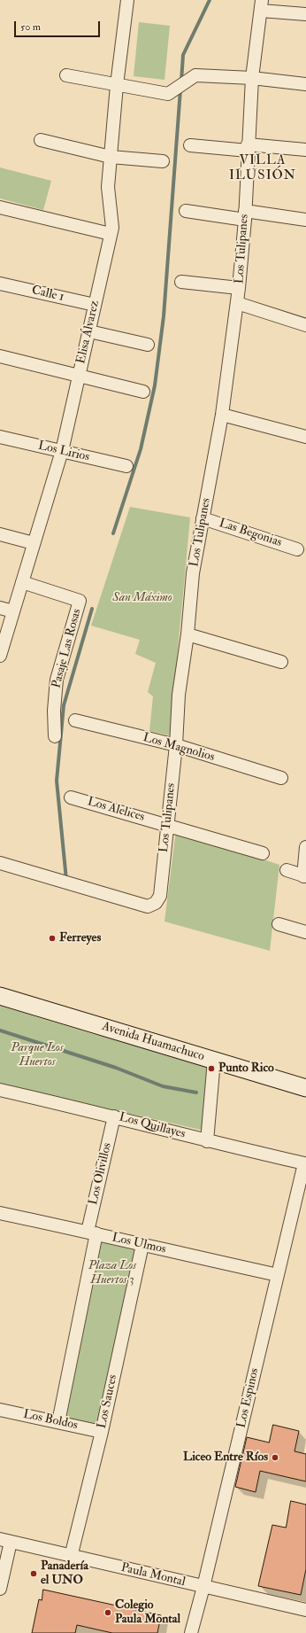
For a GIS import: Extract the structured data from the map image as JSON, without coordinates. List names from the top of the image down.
{
  "streets": {
    "main road": ["Avenida Huamachuco"],
    "street": [
      "Los Tulipanes",
      "Calle 1",
      "Elisa Álvarez",
      "Los Lirios",
      "Las Begonias",
      "Pasaje Las Rosas",
      "Los Magnolios",
      "Los Alelices",
      "Los Quillayes",
      "Los Olivillos",
      "Los Ulmos",
      "Los Espinos",
      "Los Sauces",
      "Los Boldos",
      "Paula Montal"
    ]
  },
  "crossings": [
    ["Los Tulipanes", "Las Begonias"],
    ["Los Tulipanes", "Los Magnolios"],
    ["Los Tulipanes", "Los Alelices"],
    ["Calle 1", "Elisa Álvarez"],
    ["Elisa Álvarez", "Los Lirios"],
    ["Elisa Álvarez", "Pasaje Las Rosas"],
    ["Los Quillayes", "Los Olivillos"],
    ["Los Quillayes", "Los Espinos"],
    ["Los Olivillos", "Los Ulmos"],
    ["Los Ulmos", "Los Espinos"],
    ["Los Ulmos", "Los Sauces"],
    ["Los Espinos", "Paula Montal"],
    ["Los Sauces", "Los Boldos"],
    ["Los Sauces", "Paula Montal"]
  ],
  "districts": ["VILLA ILUSIÓN"],
  "parks": ["San Máximo", "Parque Los Huertos", "Plaza Los Huertos 3"],
  "places": [
    "Ferreyes",
    "Punto Rico",
    "Liceo Entre Ríos",
    "Panadería el UNO",
    "Colegio Paula Montal"
  ],
  "scale_bar": "50 m"
}
